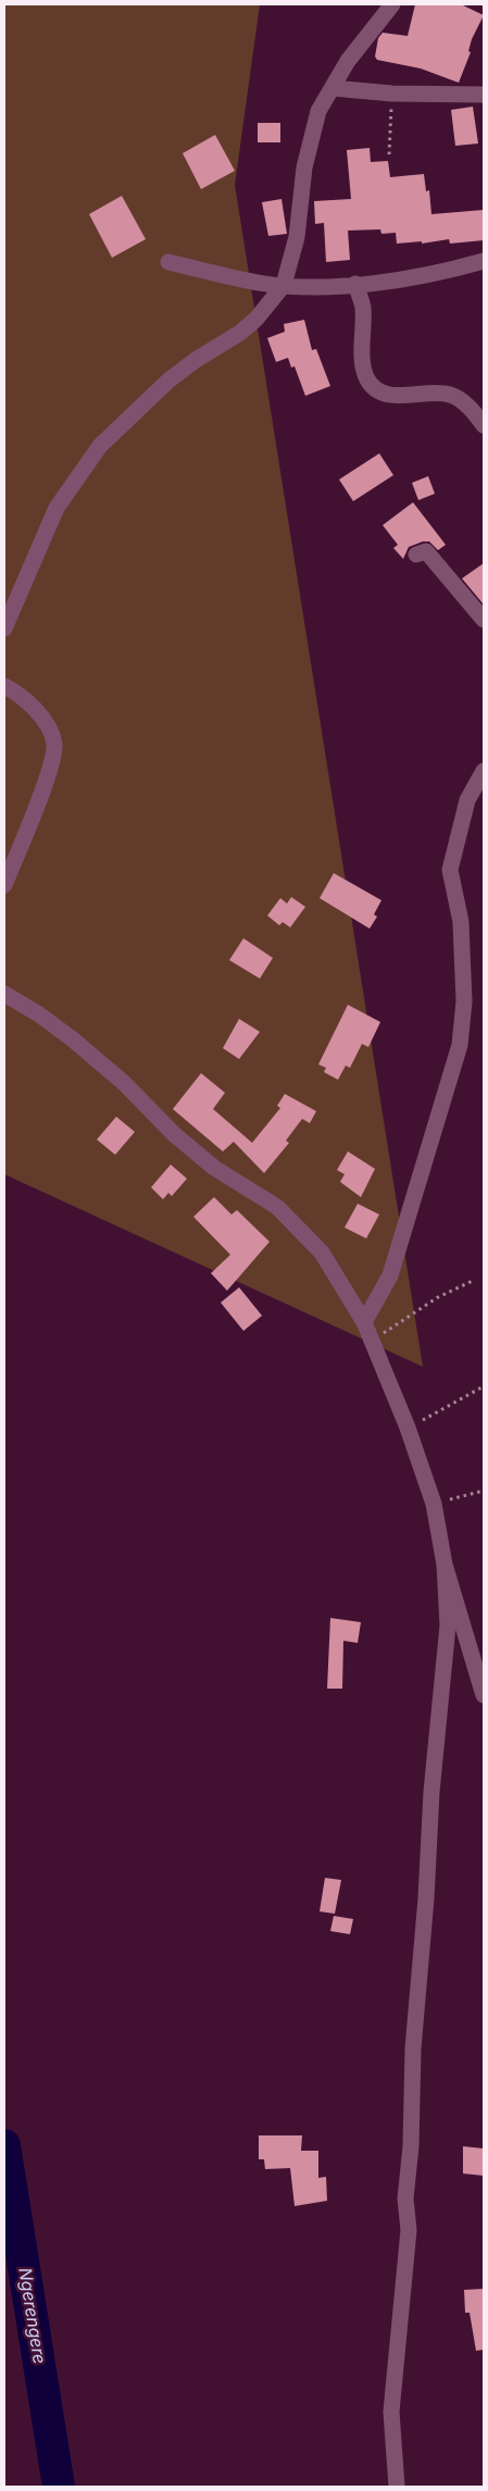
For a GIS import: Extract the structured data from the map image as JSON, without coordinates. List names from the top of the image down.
{
  "water": ["Ngerengere"]
}
